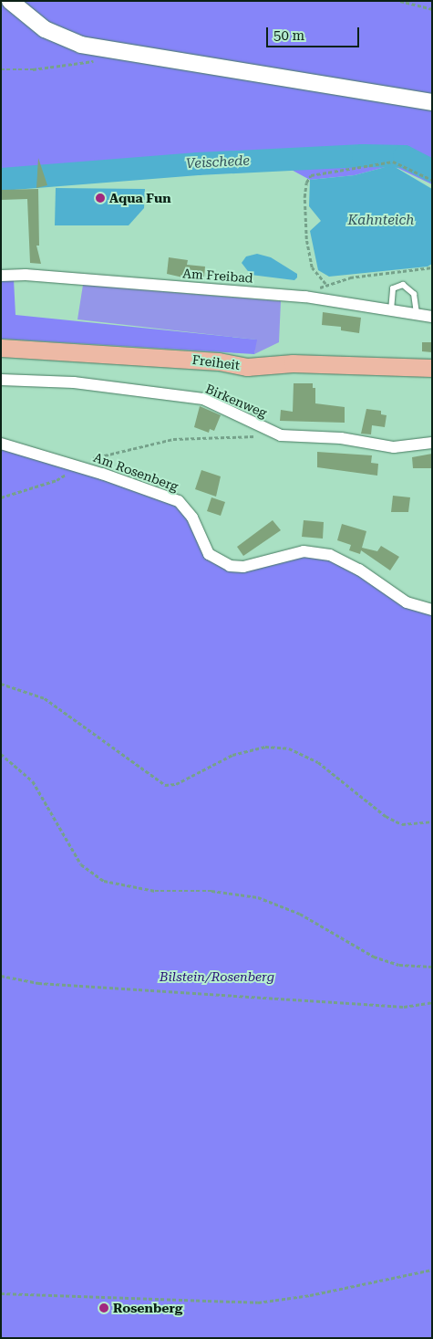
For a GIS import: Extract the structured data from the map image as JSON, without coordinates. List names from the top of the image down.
{
  "streets": {
    "main road": ["Freiheit"],
    "street": ["Am Freibad", "Birkenweg", "Am Rosenberg"]
  },
  "water": ["Veischede", "Kahnteich"],
  "parks": ["Bilstein/Rosenberg"],
  "places": ["Aqua Fun", "Rosenberg"],
  "scale_bar": "50 m"
}
